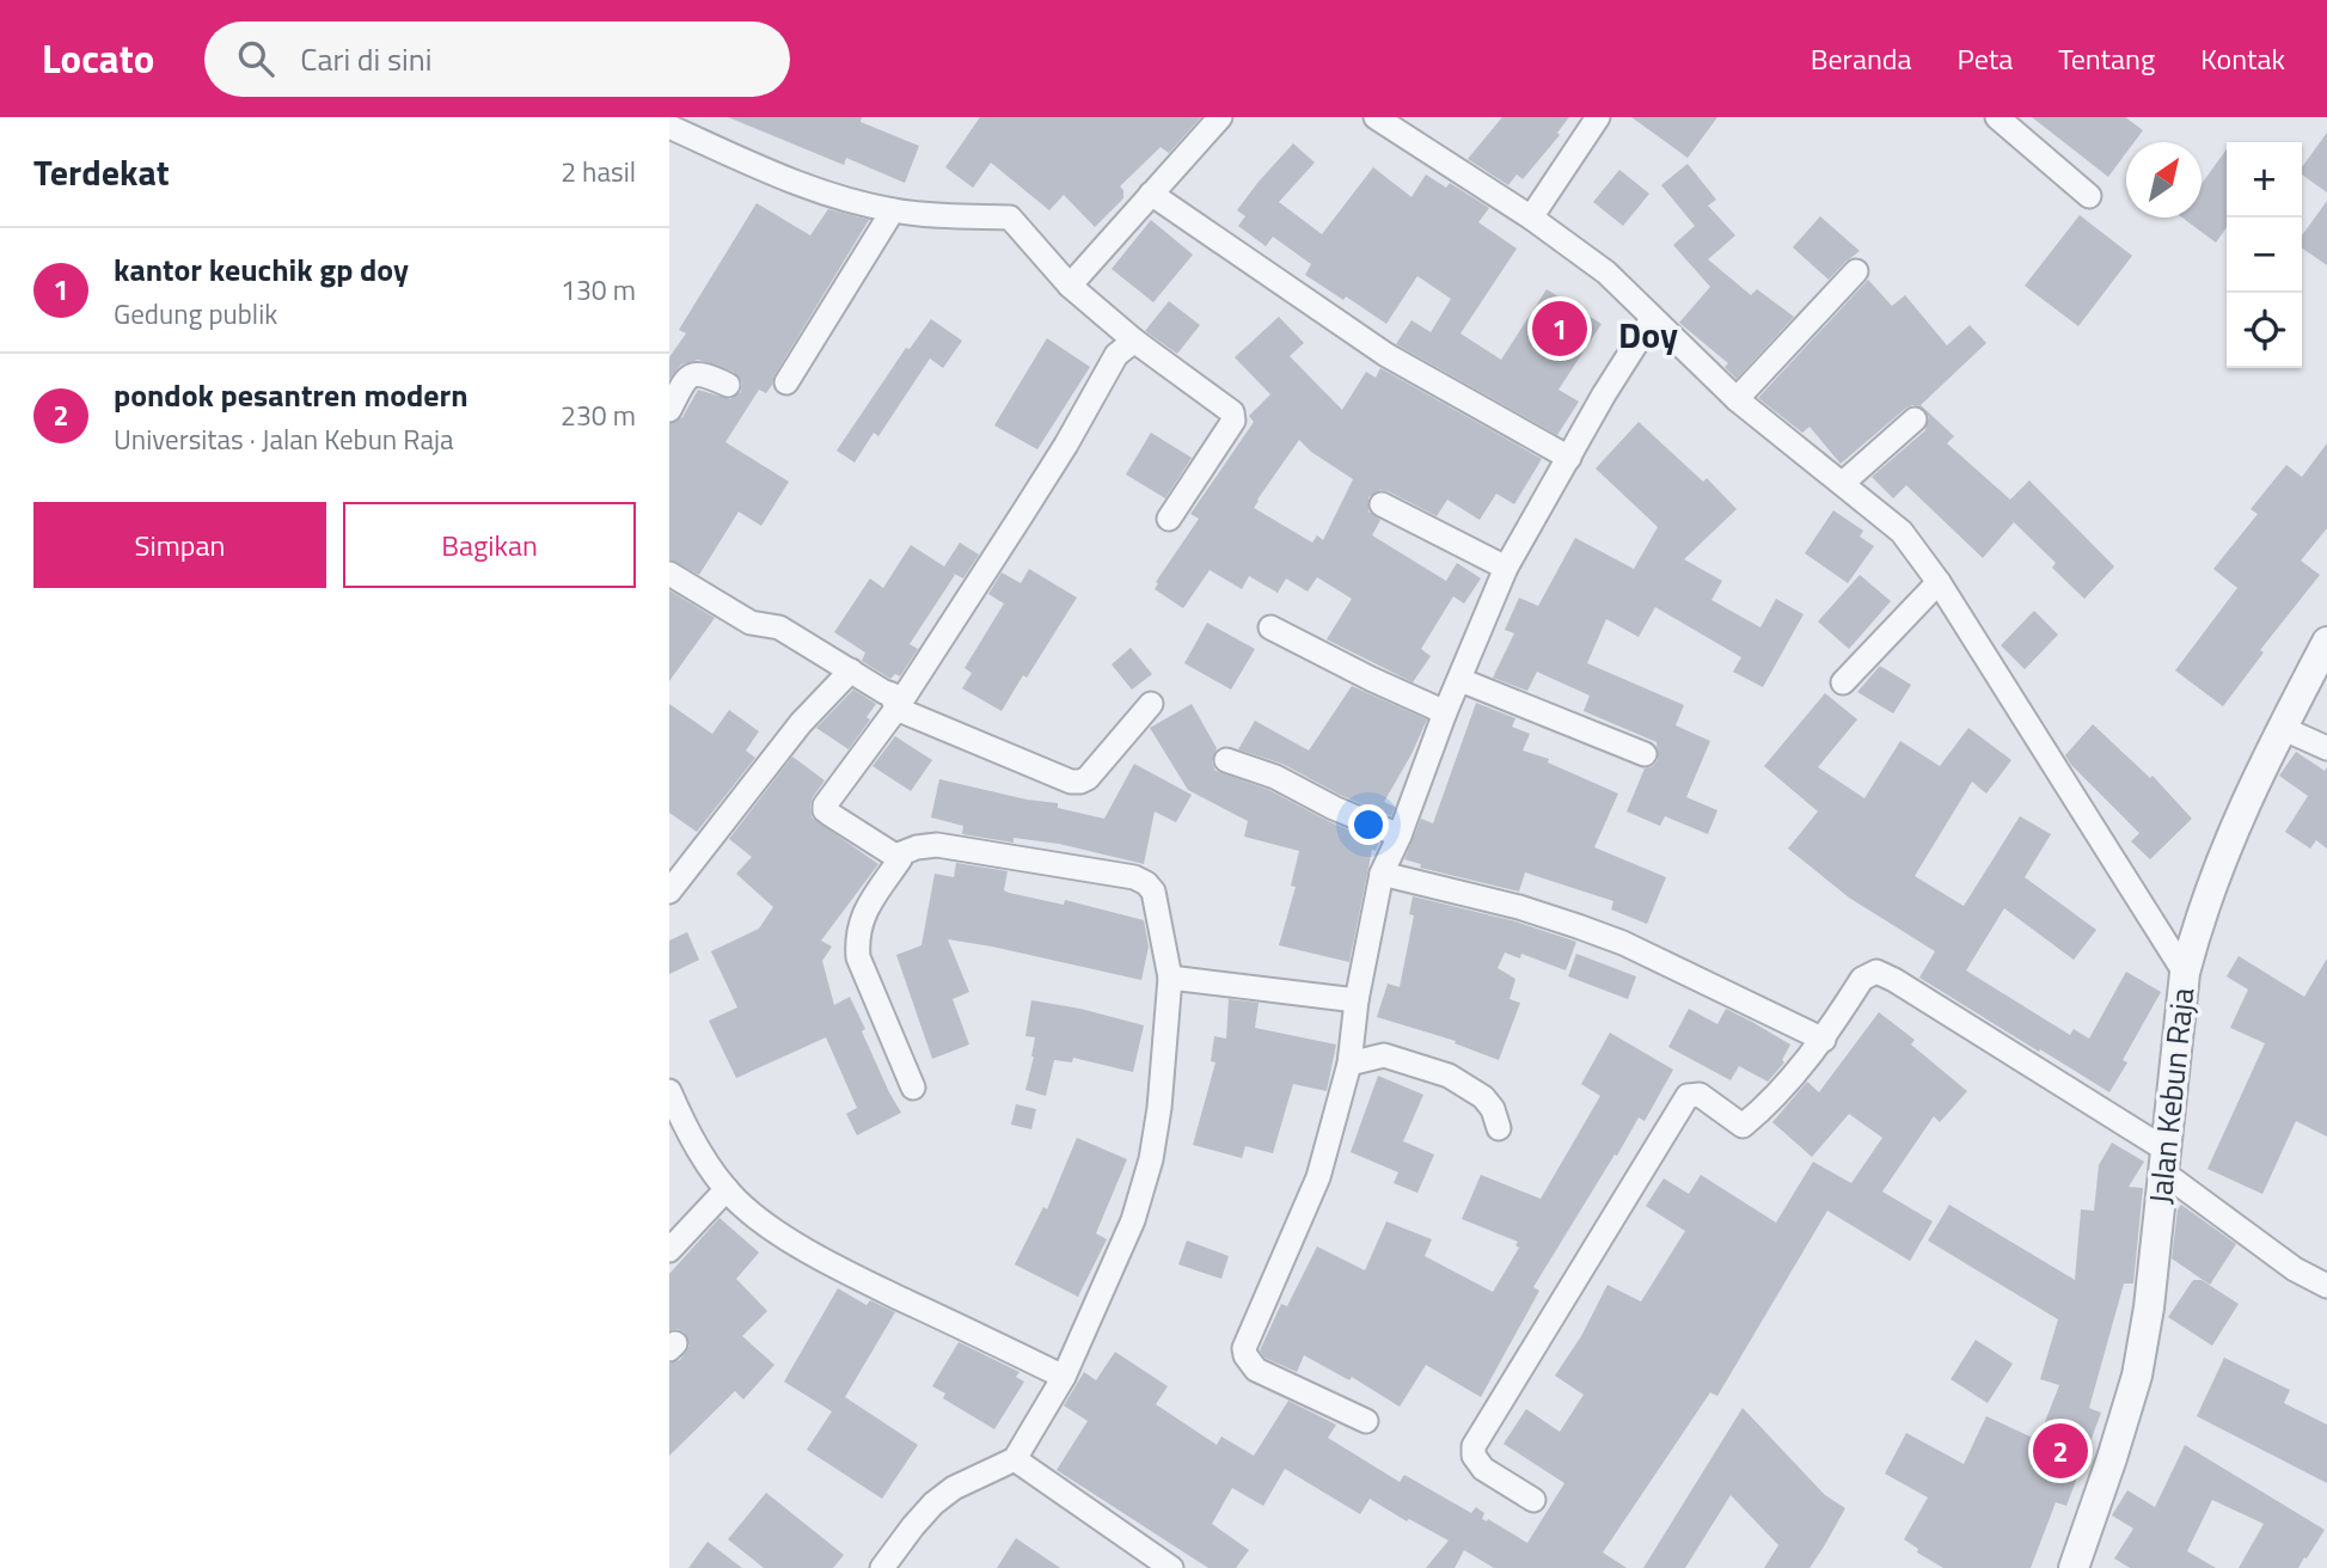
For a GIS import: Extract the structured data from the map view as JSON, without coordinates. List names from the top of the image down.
{
  "streets": {
    "street": ["Jalan Kebun Raja"]
  },
  "districts": ["Doy"],
  "north": "top right",
  "page": {
    "header": "Locato",
    "search": "Cari di sini",
    "nav": [
      "Beranda",
      "Peta",
      "Tentang",
      "Kontak"
    ],
    "heading": ["Terdekat", "2 hasil"],
    "map_buttons": ["+", "−"],
    "list": [
      {
        "mark": "1",
        "name": "kantor keuchik gp doy",
        "note": "Gedung publik",
        "value": "130 m"
      },
      {
        "mark": "2",
        "name": "pondok pesantren modern",
        "note": "Universitas · Jalan Kebun Raja",
        "value": "230 m"
      }
    ],
    "pins": ["1", "2"],
    "buttons": ["Simpan", "Bagikan"]
  }
}
